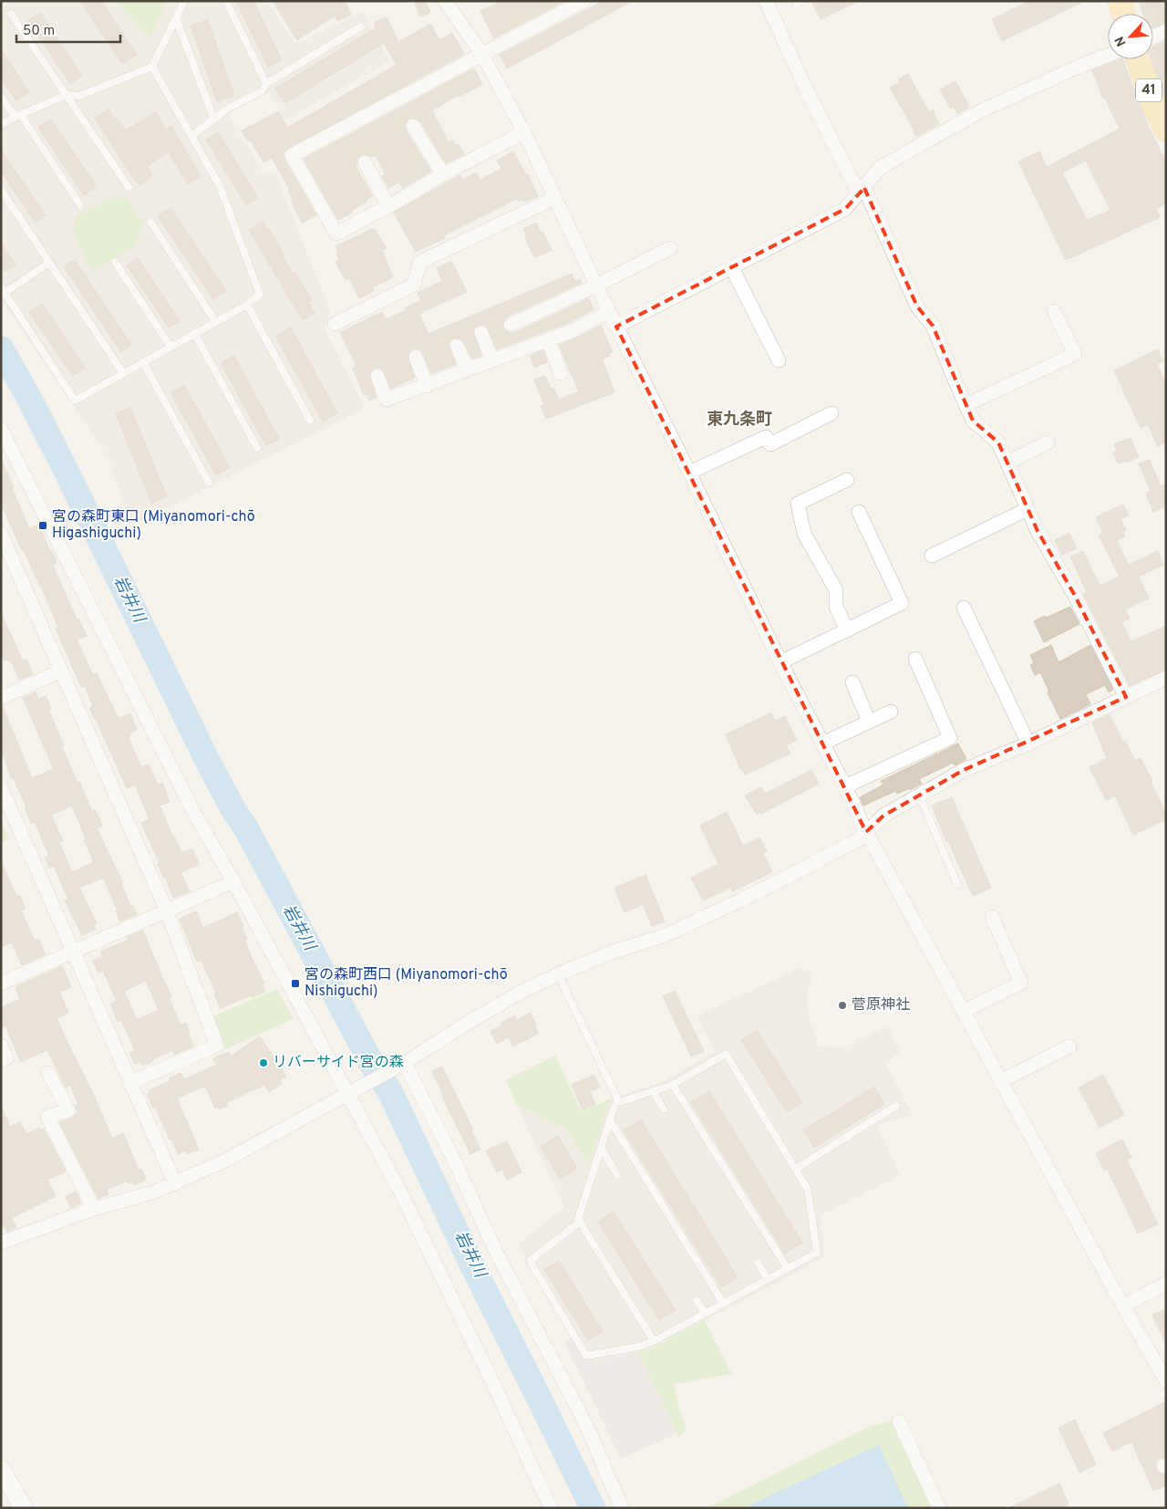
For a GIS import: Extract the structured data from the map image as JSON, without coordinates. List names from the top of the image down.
{
  "streets": {
    "main road": ["41"]
  },
  "districts": ["東九条町"],
  "water": ["岩井川"],
  "places": {
    "transit": ["宮の森町東口 (Miyanomori-chō Higashiguchi)", "宮の森町西口 (Miyanomori-chō Nishiguchi)"],
    "other": ["菅原神社", "リバーサイド宮の森"]
  },
  "scale_bar": "50 m",
  "north": "bottom left"
}
